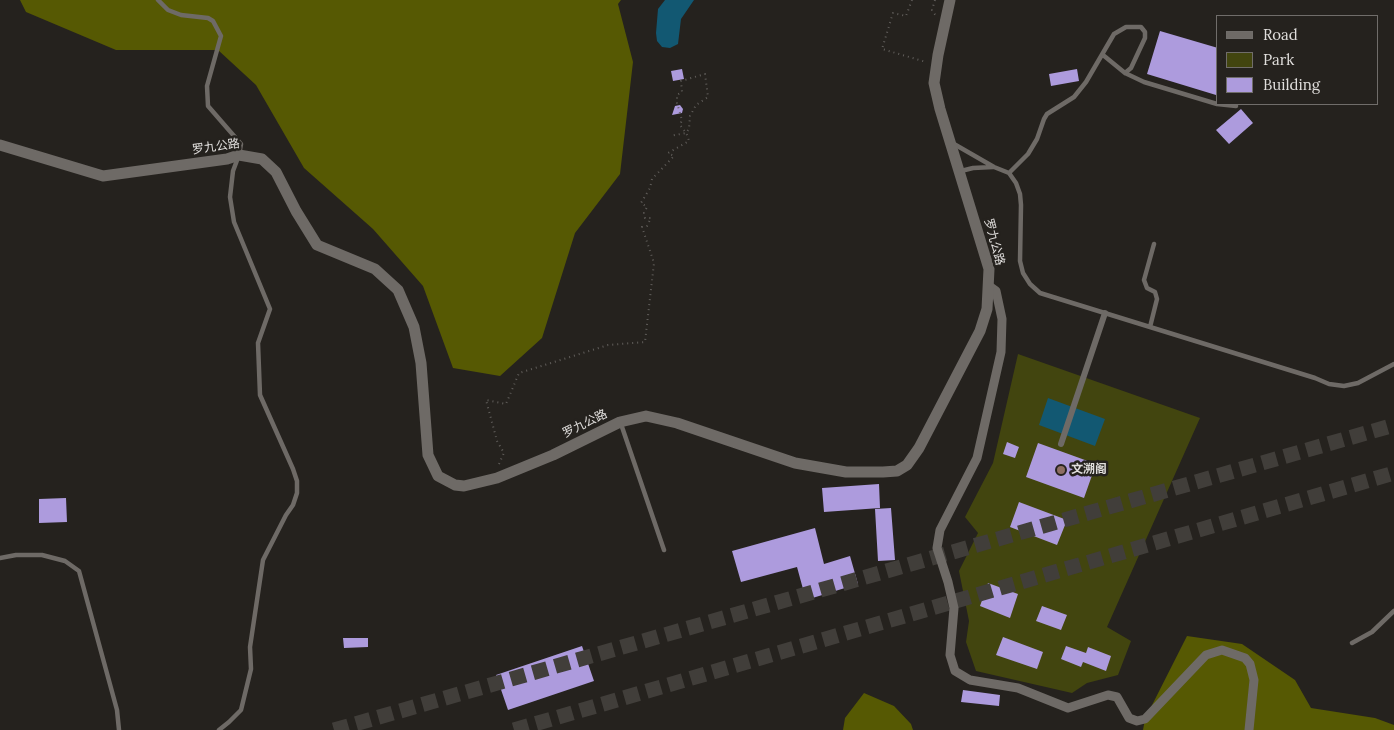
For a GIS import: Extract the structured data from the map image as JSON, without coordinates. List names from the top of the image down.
{
  "streets": {
    "street": ["罗九公路"]
  },
  "places": ["文溯阁"],
  "legend": ["Road", "Park", "Building"]
}
